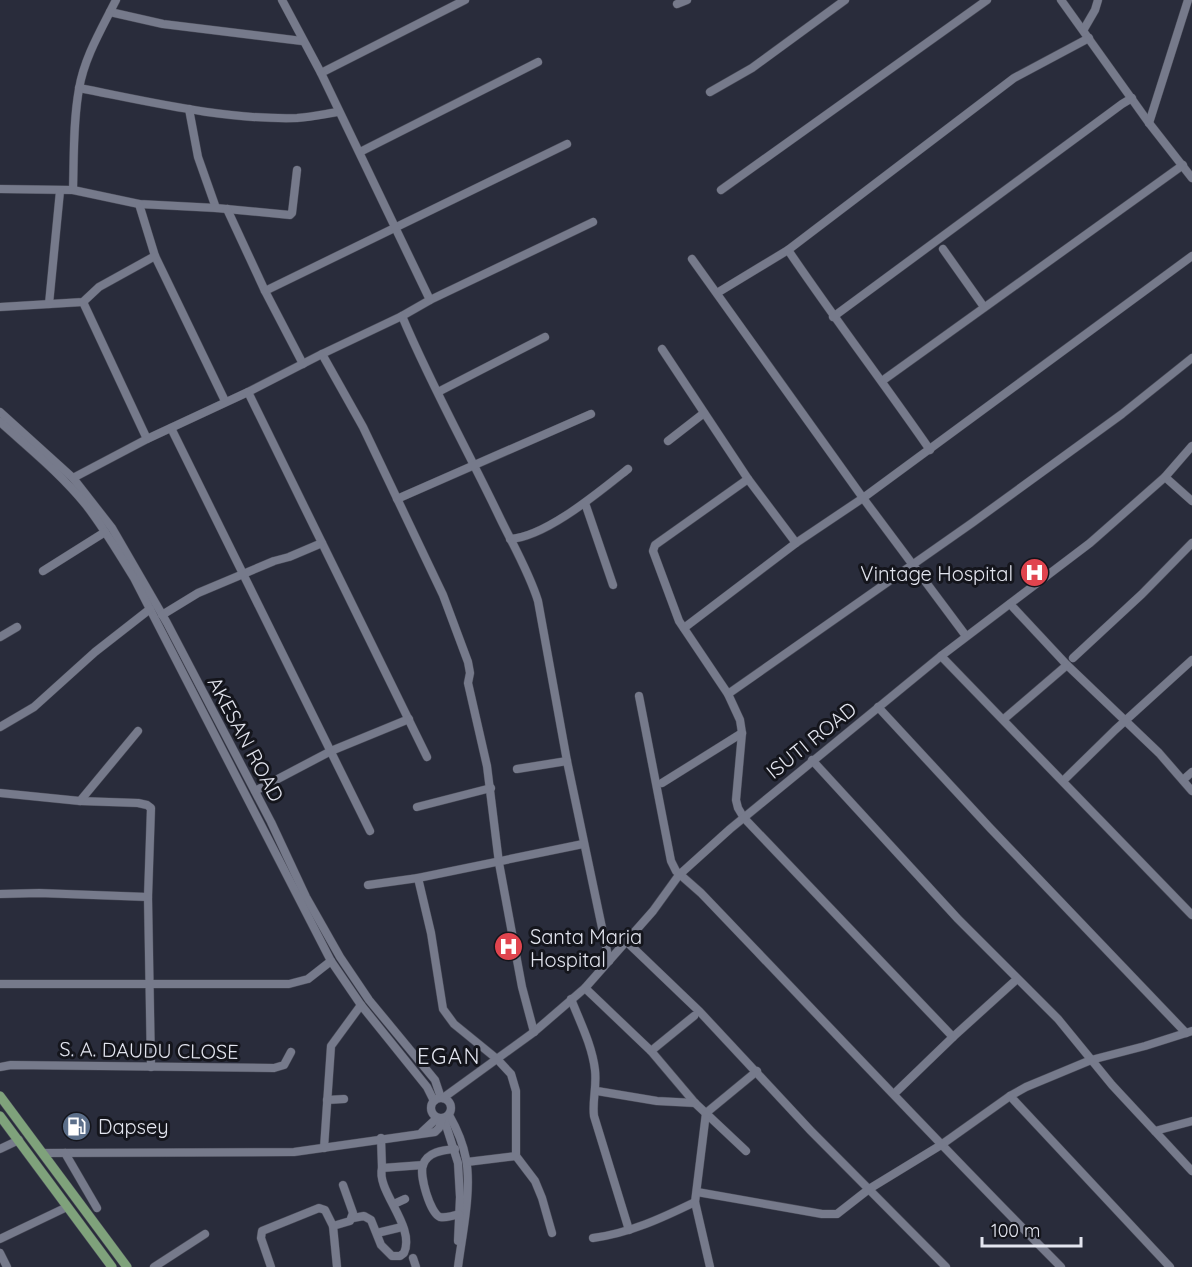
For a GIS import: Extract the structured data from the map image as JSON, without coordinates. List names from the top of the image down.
{
  "streets": {
    "street": ["AKESAN ROAD", "ISUTI ROAD", "S. A. DAUDU CLOSE"]
  },
  "crossings": [
    ["AKESAN ROAD", "ISUTI ROAD"]
  ],
  "districts": ["EGAN"],
  "places": {
    "hospital": ["Vintage Hospital", "Santa Maria Hospital"],
    "fuel station": ["Dapsey"]
  },
  "scale_bar": "100 m"
}
